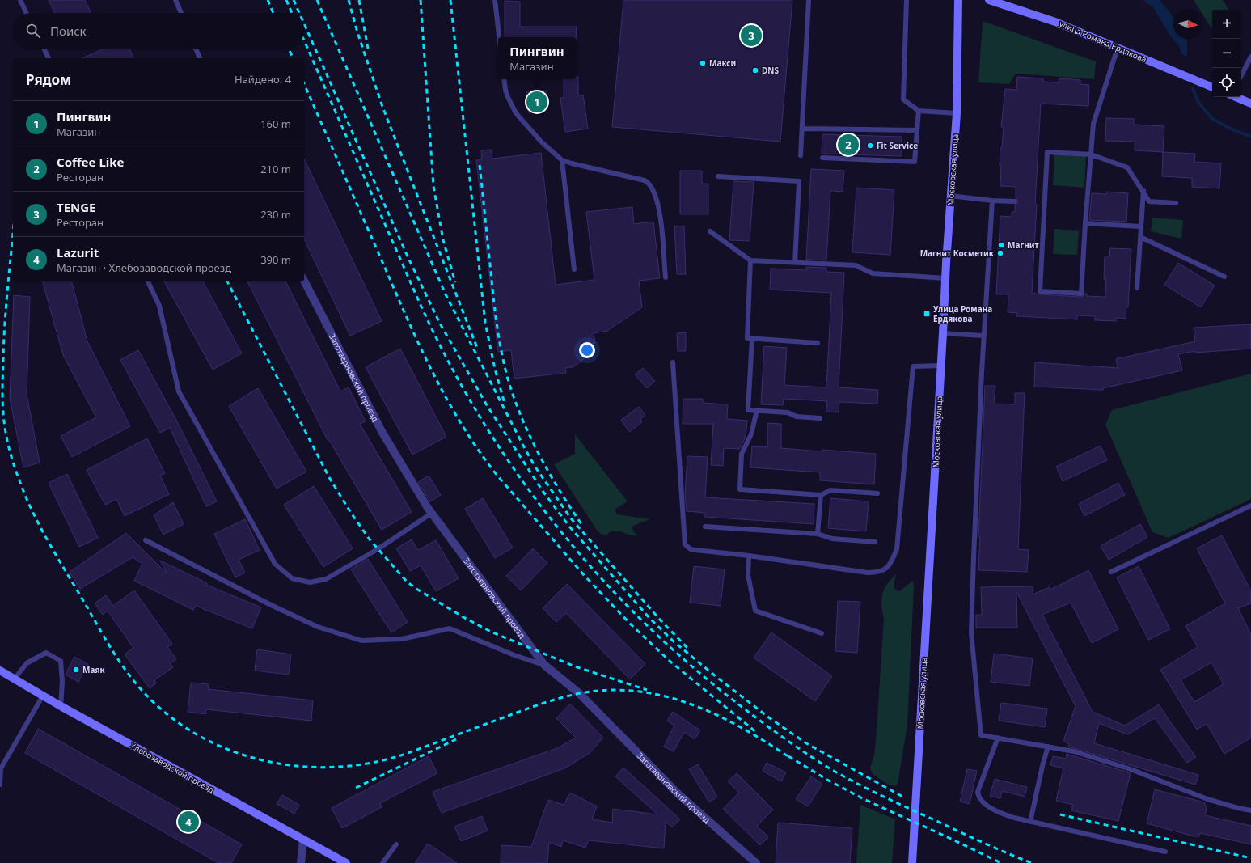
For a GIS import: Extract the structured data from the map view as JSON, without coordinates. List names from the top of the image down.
{
  "streets": {
    "main road": ["улица Романа Ердякова", "Московская улица", "Хлебозаводской проезд"],
    "street": ["Заготзерновский проезд"]
  },
  "places": {
    "other": [
      "Макси",
      "DNS",
      "Fit Service",
      "Магнит",
      "Магнит Косметик",
      "Маяк"
    ],
    "transit": ["Улица Романа Ердякова"]
  },
  "north": "right",
  "page": {
    "map_buttons": ["+", "−"],
    "search": "Поиск",
    "pins": [
      "3",
      "1",
      "2",
      "4"
    ],
    "popup": ["Пингвин", "Магазин"],
    "heading": ["Рядом", "Найдено: 4"],
    "list": [
      {
        "mark": "1",
        "name": "Пингвин",
        "note": "Магазин",
        "value": "160 m"
      },
      {
        "mark": "2",
        "name": "Coffee Like",
        "note": "Ресторан",
        "value": "210 m"
      },
      {
        "mark": "3",
        "name": "TENGE",
        "note": "Ресторан",
        "value": "230 m"
      },
      {
        "mark": "4",
        "name": "Lazurit",
        "note": "Магазин · Хлебозаводской проезд",
        "value": "390 m"
      }
    ]
  }
}
